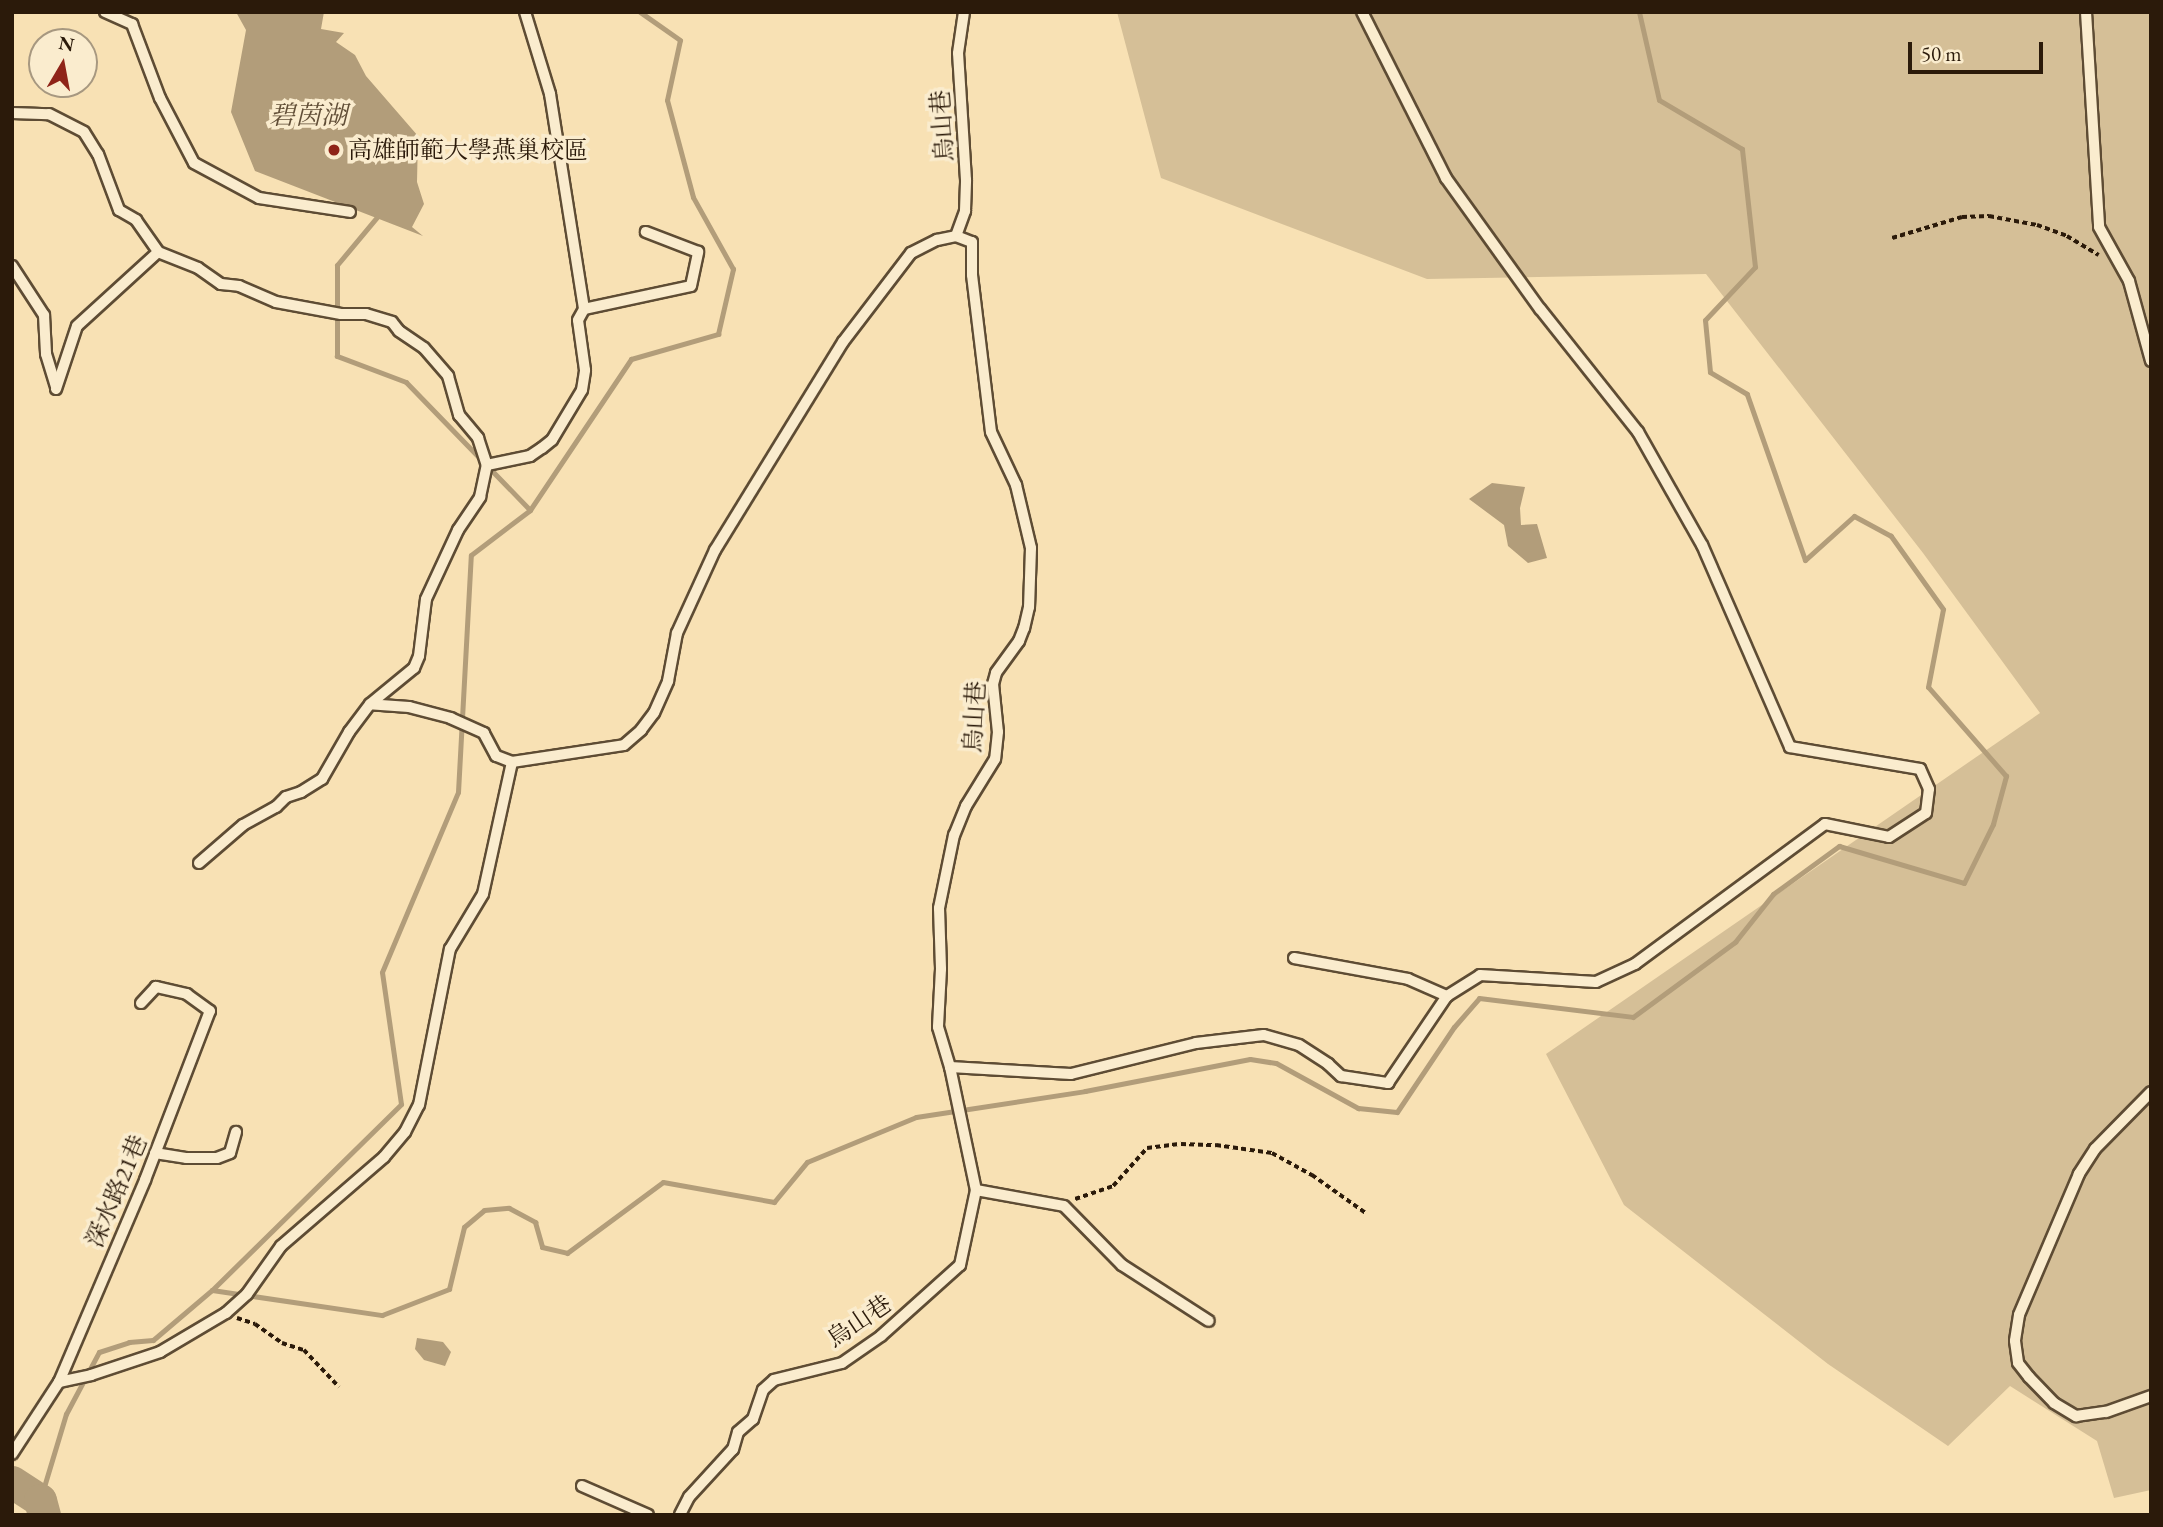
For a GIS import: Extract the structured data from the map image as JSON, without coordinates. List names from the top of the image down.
{
  "streets": {
    "lane": ["烏山巷", "深水路21巷"]
  },
  "water": ["碧茵湖"],
  "places": ["高雄師範大學燕巢校區"],
  "scale_bar": "50 m",
  "north": "top"
}
